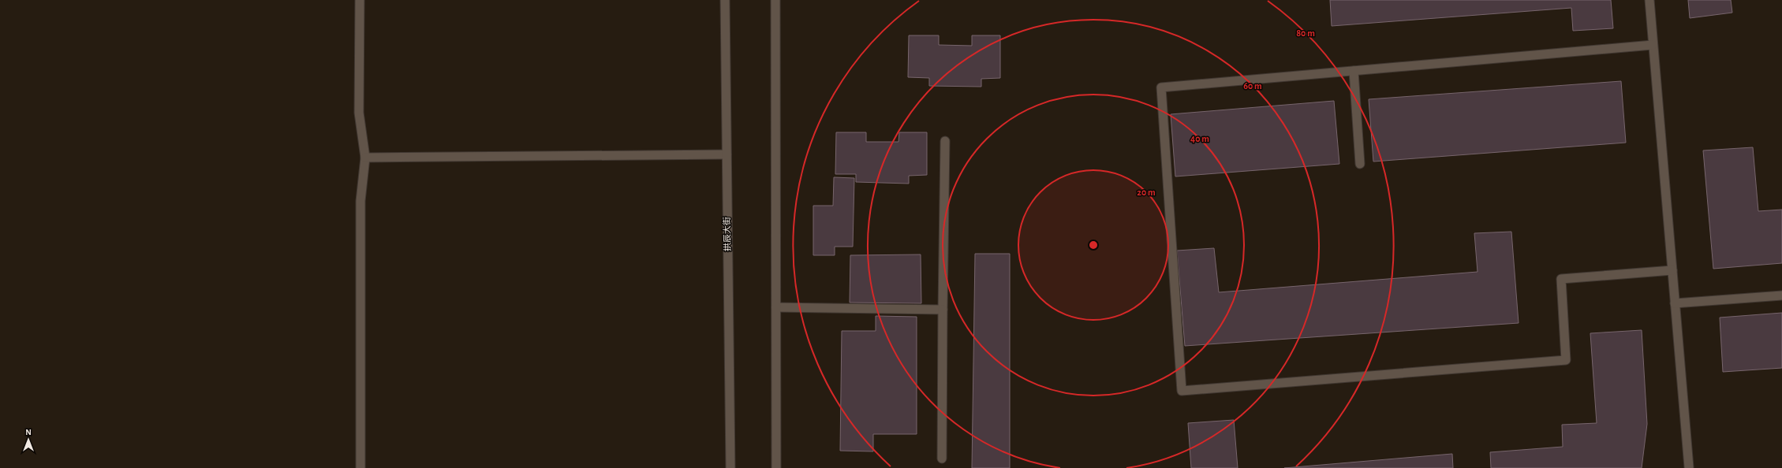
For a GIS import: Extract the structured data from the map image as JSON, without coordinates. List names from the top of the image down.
{
  "streets": {
    "street": ["拱辰大街"]
  },
  "north": "top",
  "rings": [
    "80 m",
    "60 m",
    "40 m",
    "20 m"
  ]
}
